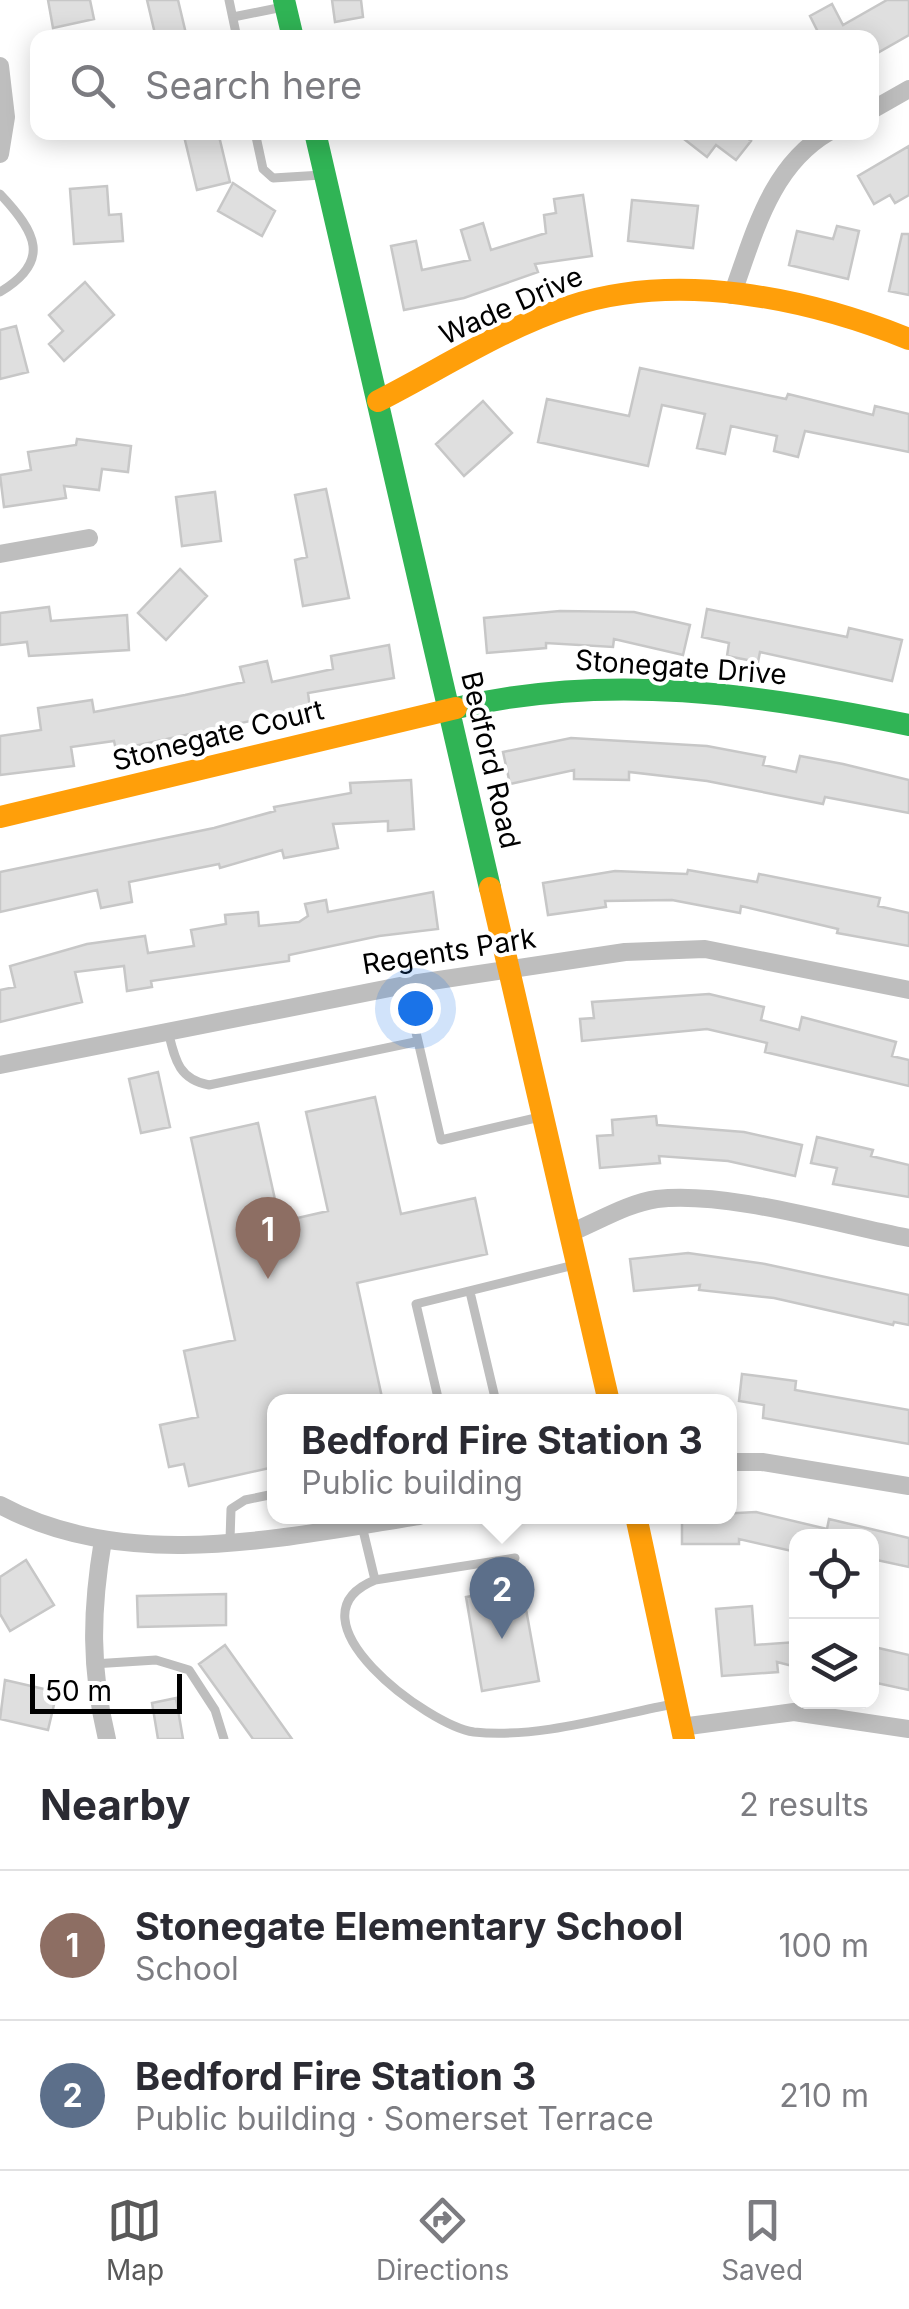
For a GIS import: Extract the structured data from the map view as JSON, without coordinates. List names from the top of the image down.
{
  "streets": {
    "main road": [
      "Wade Drive",
      "Stonegate Drive",
      "Stonegate Court",
      "Bedford Road"
    ],
    "street": ["Regents Park"]
  },
  "crossings": [
    ["Wade Drive", "Bedford Road"],
    ["Stonegate Drive", "Stonegate Court"],
    ["Stonegate Drive", "Bedford Road"],
    ["Stonegate Court", "Bedford Road"],
    ["Bedford Road", "Regents Park"]
  ],
  "scale_bar": "50 m",
  "page": {
    "search": "Search here",
    "pins": ["1", "2"],
    "popup": ["Bedford Fire Station 3", "Public building"],
    "scale": "50 m",
    "heading": ["Nearby", "2 results"],
    "list": [
      {
        "mark": "1",
        "name": "Stonegate Elementary School",
        "note": "School",
        "value": "100 m"
      },
      {
        "mark": "2",
        "name": "Bedford Fire Station 3",
        "note": "Public building · Somerset Terrace",
        "value": "210 m"
      }
    ],
    "nav": ["Map", "Directions", "Saved"]
  }
}
